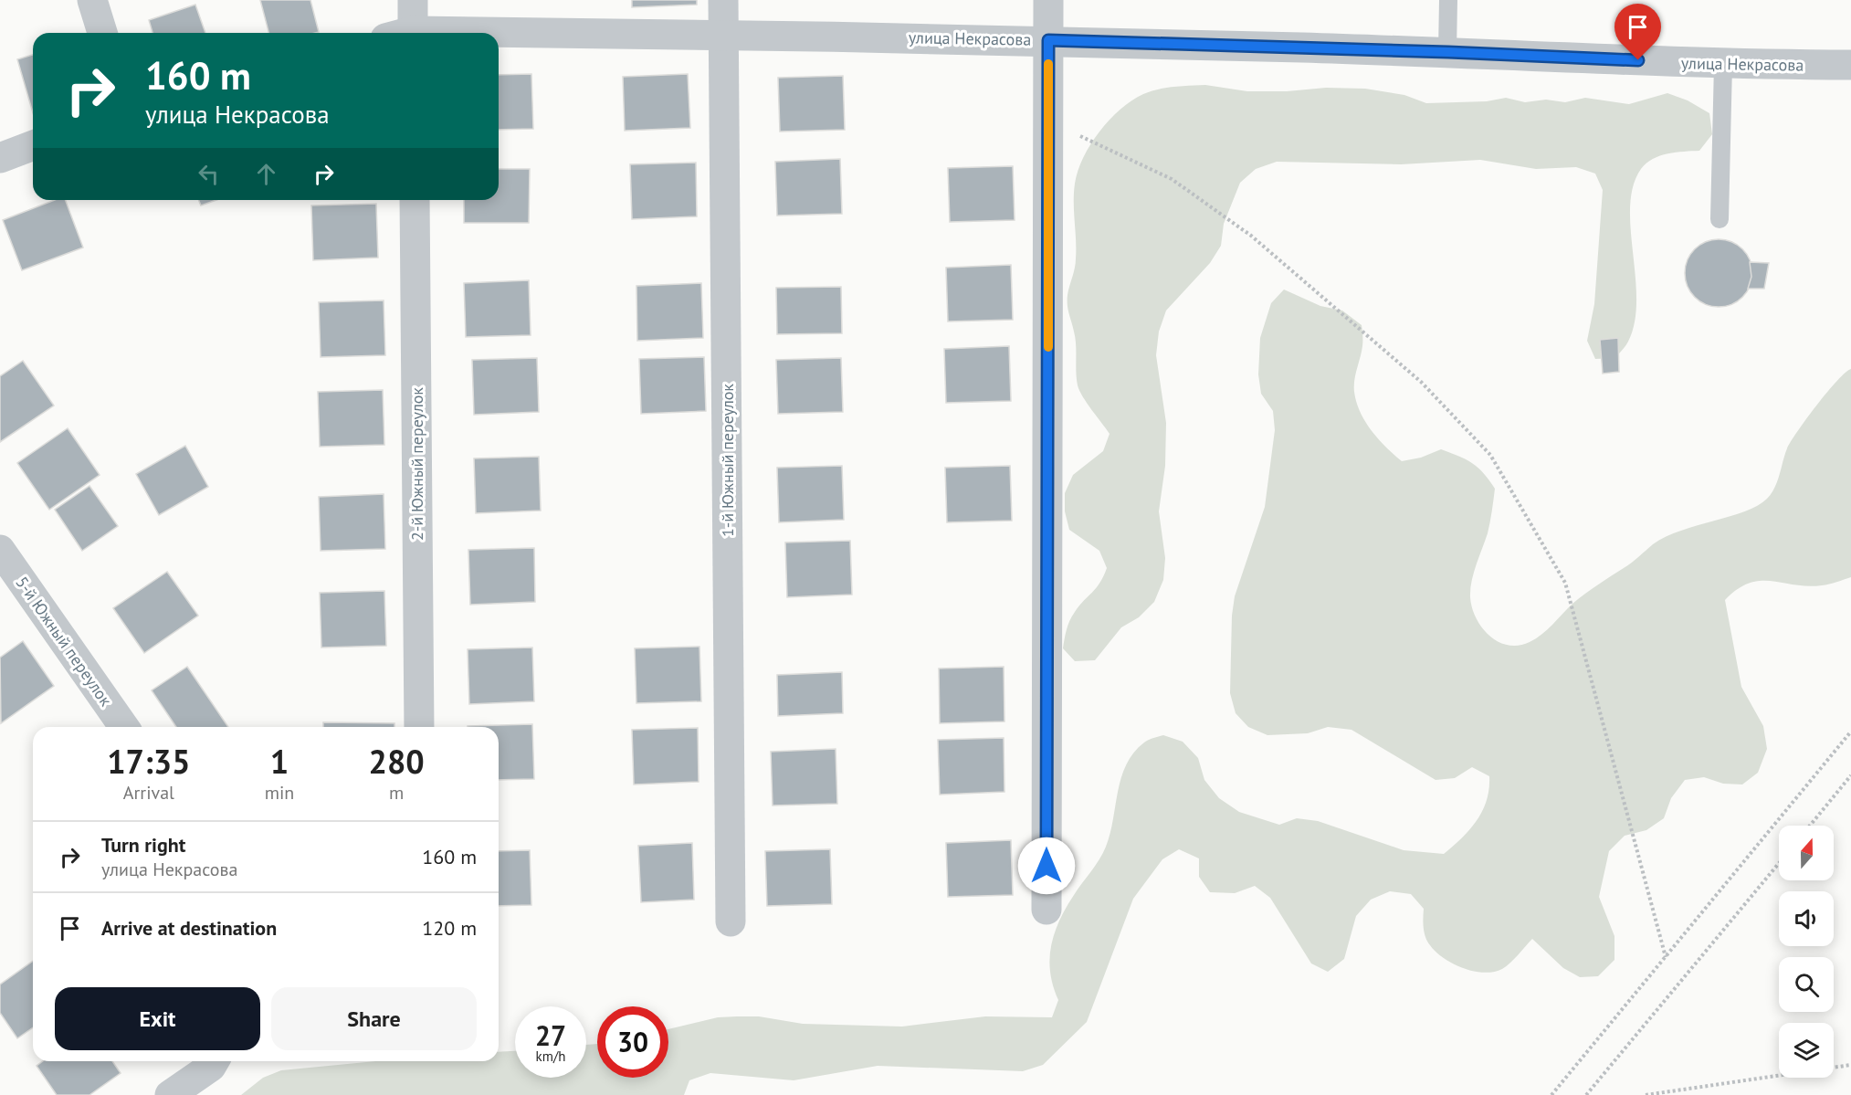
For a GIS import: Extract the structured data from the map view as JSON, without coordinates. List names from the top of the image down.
{
  "streets": {
    "street": [
      "улица Некрасова",
      "1-й Южный переулок",
      "2-й Южный переулок",
      "5-й Южный переулок"
    ]
  },
  "crossings": [
    ["улица Некрасова", "1-й Южный переулок"]
  ],
  "north": "top",
  "page": {
    "turn": ["160 m", "улица Некрасова"],
    "eta": [
      "17:35",
      "Arrival",
      "1",
      "min",
      "280",
      "m"
    ],
    "list": [
      {
        "name": "Turn right",
        "note": "улица Некрасова",
        "value": "160 m"
      },
      {
        "name": "Arrive at destination",
        "value": "120 m"
      }
    ],
    "buttons": ["Exit", "Share"],
    "speed": "27 km/h",
    "limit": "30"
  }
}
